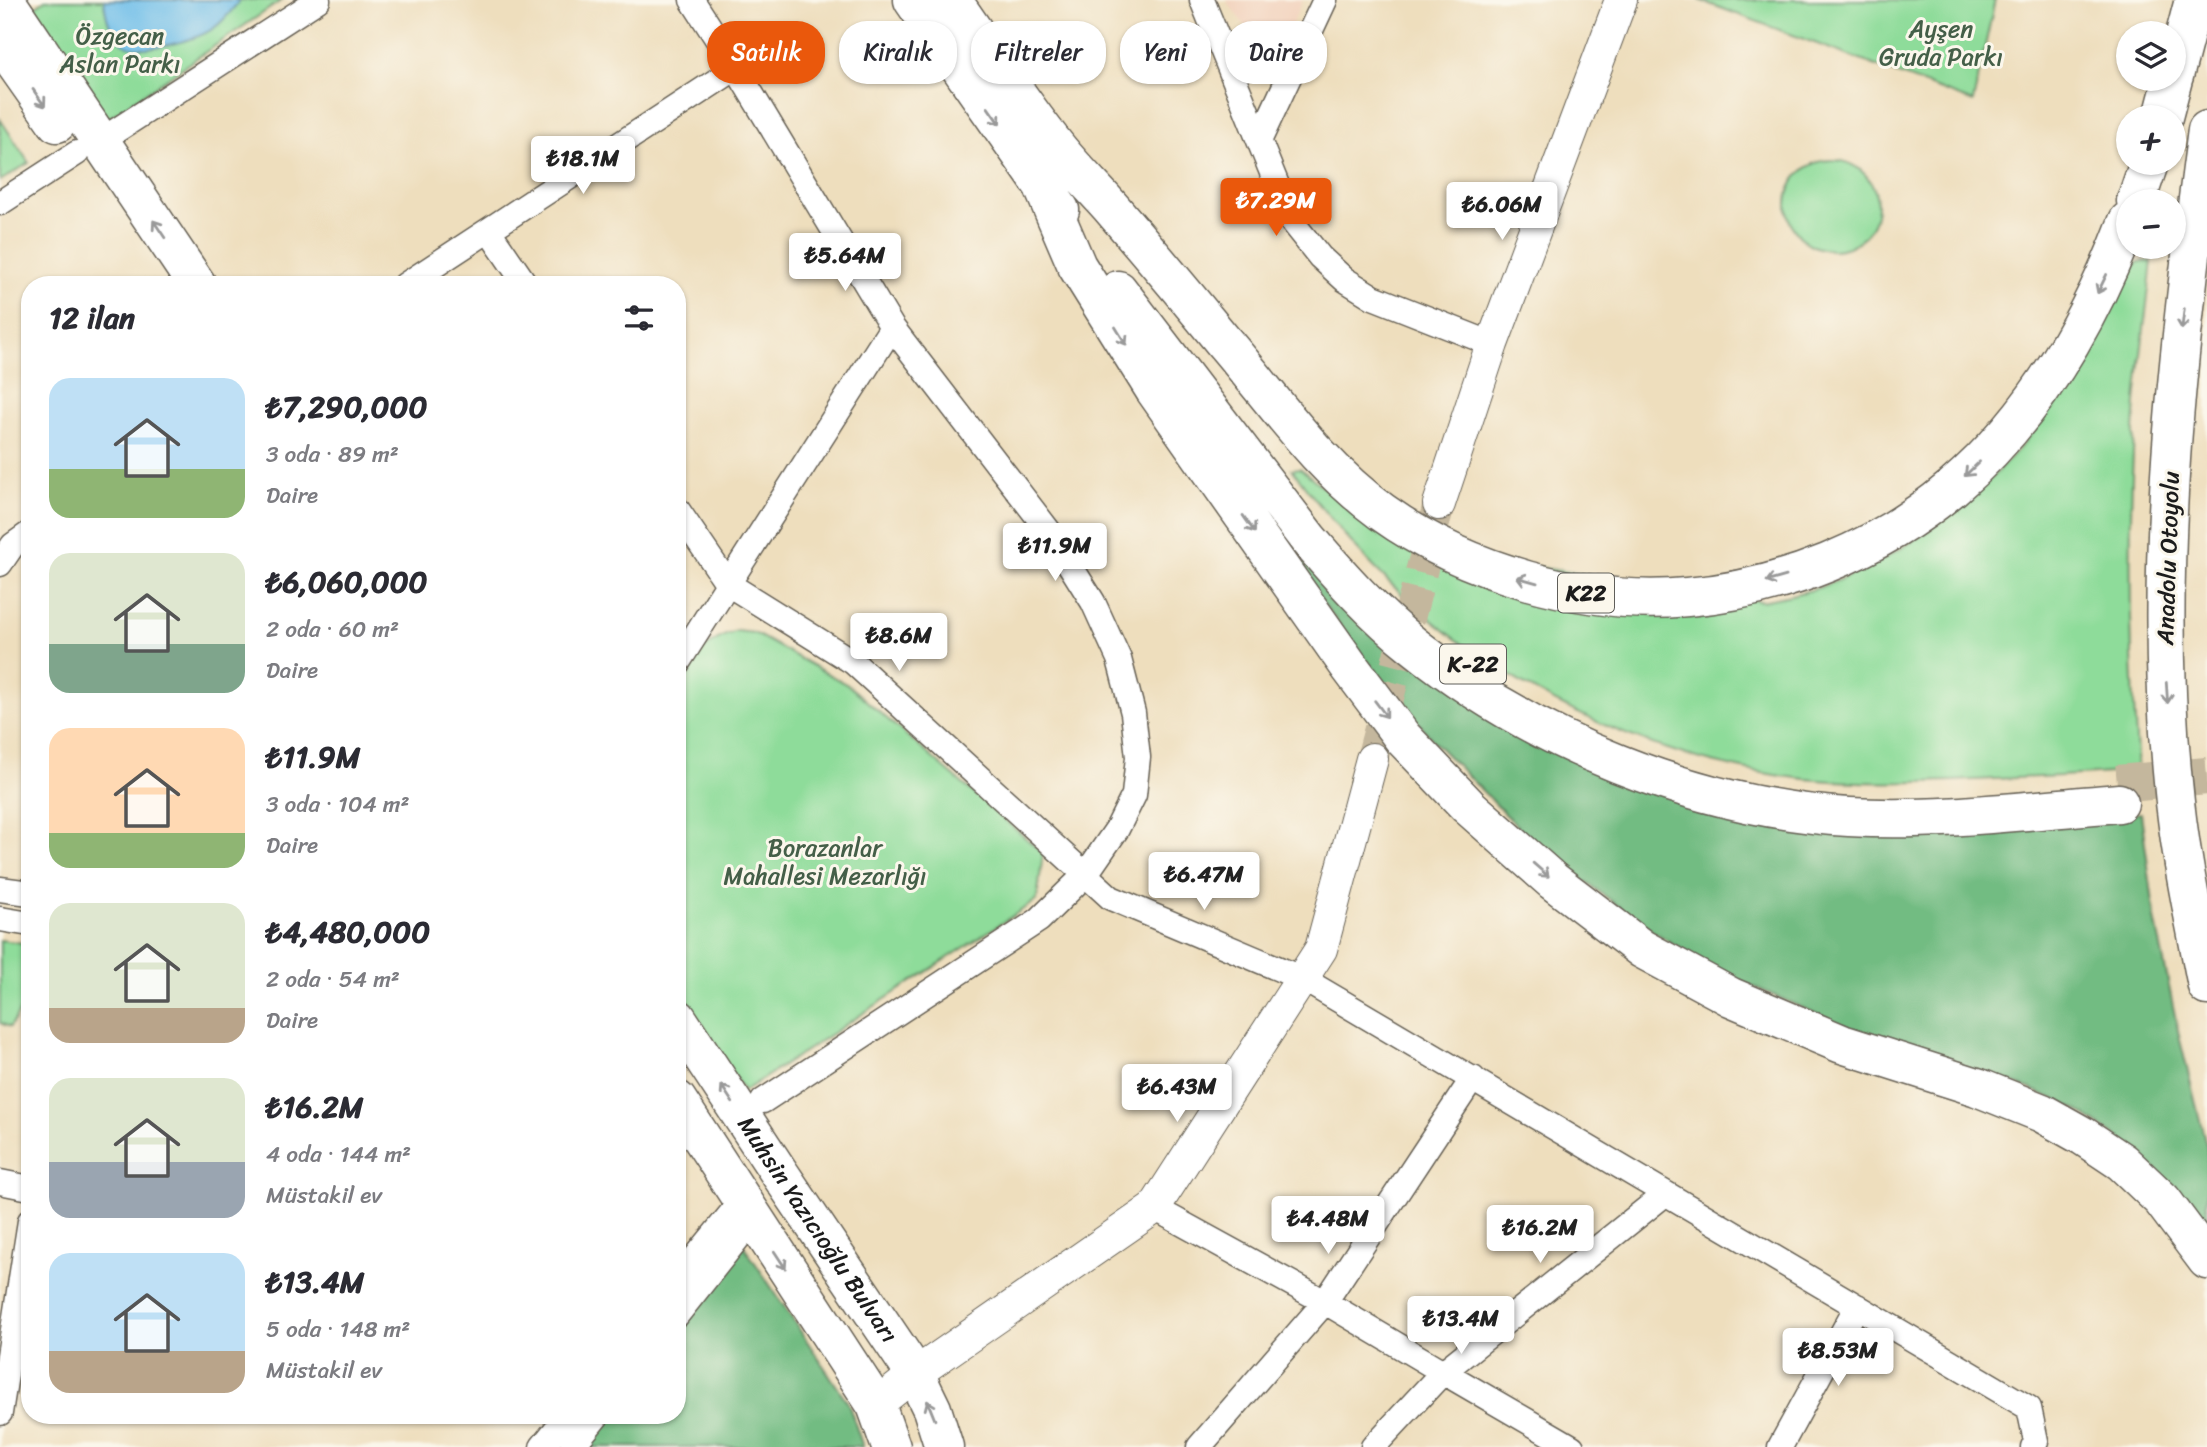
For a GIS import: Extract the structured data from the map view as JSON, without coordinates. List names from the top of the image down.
{
  "streets": {
    "main road": [
      "Anadolu Otoyolu",
      "K22",
      "K-22",
      "Muhsin Yazıcıoğlu Bulvarı"
    ]
  },
  "crossings": [
    ["K22", "K-22"]
  ],
  "one_way": ["Anadolu Otoyolu"],
  "parks": ["Ayşen Gruda Parkı", "Özgecan Aslan Parkı", "Borazanlar Mahallesi Mezarlığı"],
  "page": {
    "map_buttons": ["+", "−"],
    "chip": [
      "Satılık",
      "Kiralık",
      "Filtreler",
      "Yeni",
      "Daire"
    ],
    "price": [
      "₺18.1M",
      "₺7.29M",
      "₺6.06M",
      "₺5.64M",
      "₺11.9M",
      "₺8.6M",
      "₺6.47M",
      "₺6.43M",
      "₺4.48M",
      "₺16.2M",
      "₺13.4M",
      "₺8.53M"
    ],
    "heading": "12 ilan",
    "list": [
      {
        "name": "₺7,290,000",
        "note": "3 oda · 89 m² · Daire"
      },
      {
        "name": "₺6,060,000",
        "note": "2 oda · 60 m² · Daire"
      },
      {
        "name": "₺11.9M",
        "note": "3 oda · 104 m² · Daire"
      },
      {
        "name": "₺4,480,000",
        "note": "2 oda · 54 m² · Daire"
      },
      {
        "name": "₺16.2M",
        "note": "4 oda · 144 m² · Müstakil ev"
      },
      {
        "name": "₺13.4M",
        "note": "5 oda · 148 m² · Müstakil ev"
      }
    ]
  }
}
